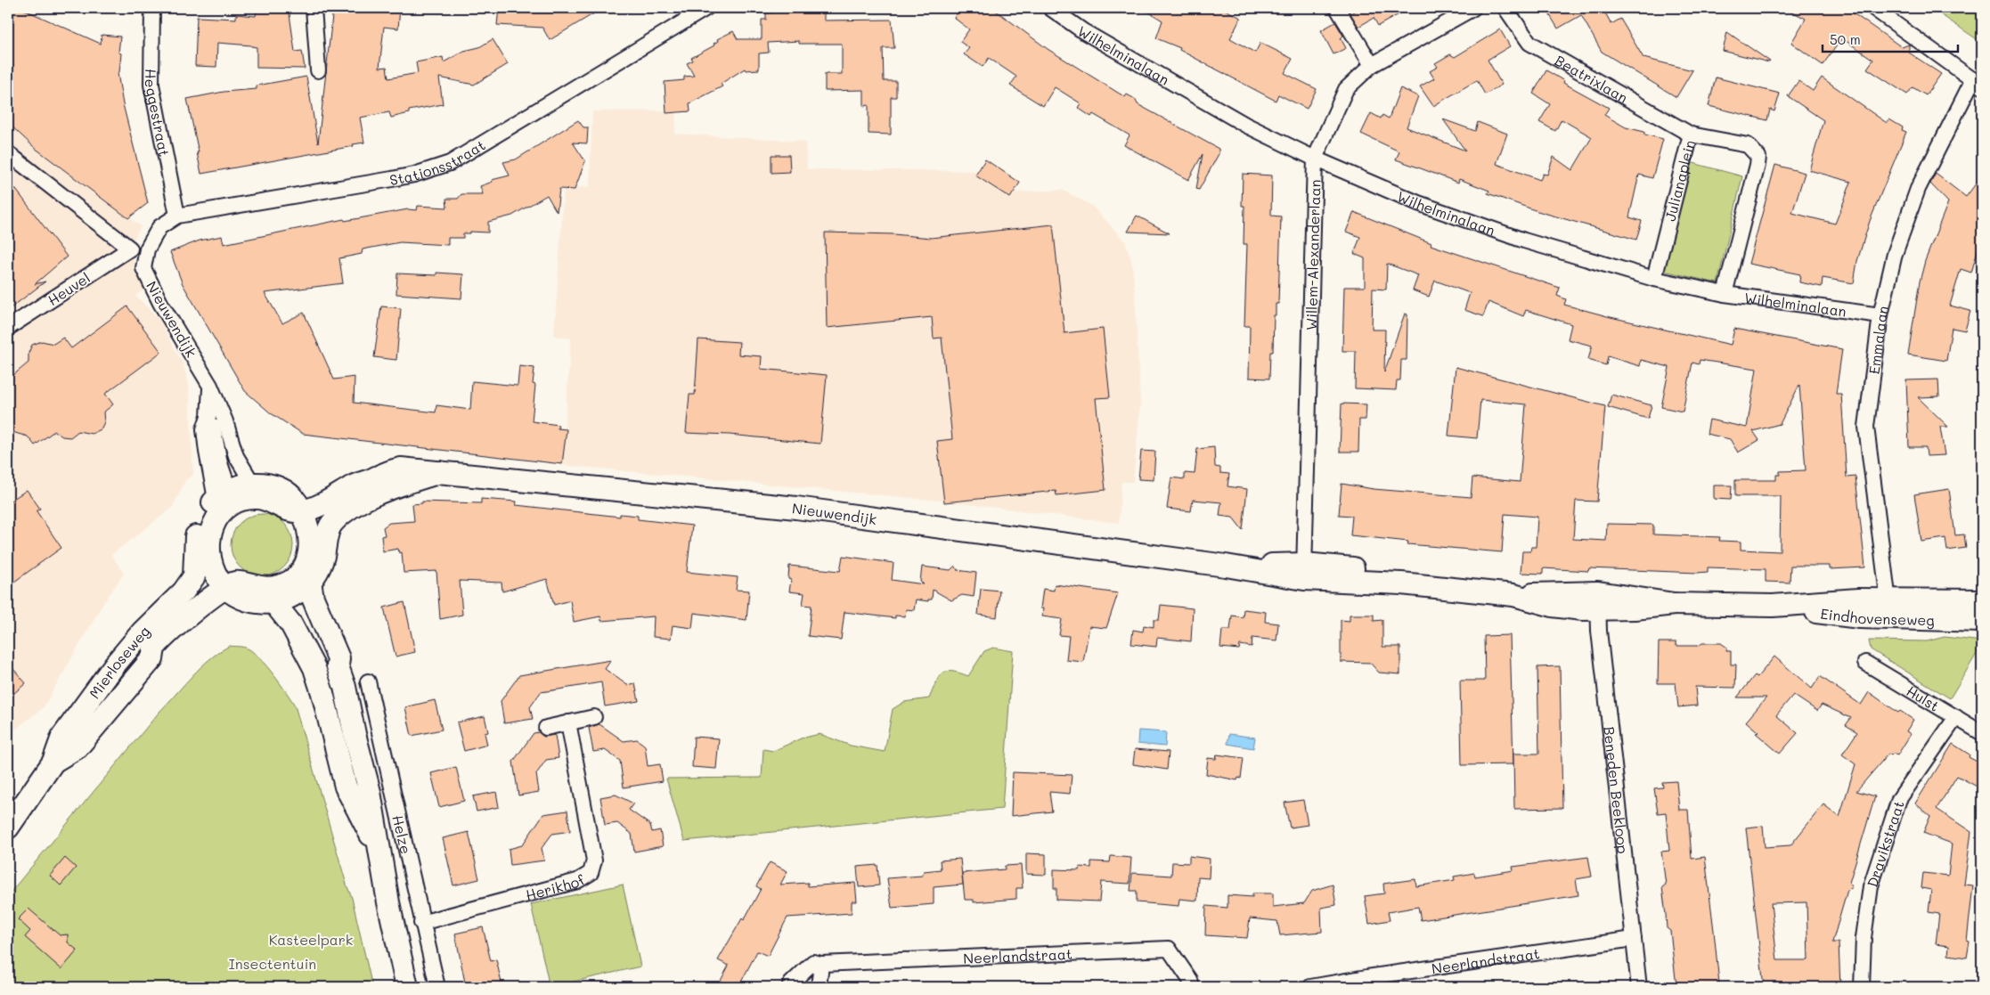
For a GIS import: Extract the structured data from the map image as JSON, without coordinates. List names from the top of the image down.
{
  "streets": {
    "main road": [
      "Nieuwendijk",
      "Eindhovenseweg",
      "Mierloseweg",
      "Helze"
    ],
    "street": [
      "Wilhelminalaan",
      "Beatrixlaan",
      "Heggestraat",
      "Stationsstraat",
      "Julianaplein",
      "Willem-Alexanderlaan",
      "Heuvel",
      "Emmalaan",
      "Hulst",
      "Beneden Beekloop",
      "Dravikstraat",
      "Herikhof",
      "Neerlandstraat"
    ]
  },
  "crossings": [
    ["Wilhelminalaan", "Julianaplein"],
    ["Wilhelminalaan", "Willem-Alexanderlaan"],
    ["Wilhelminalaan", "Emmalaan"],
    ["Beatrixlaan", "Julianaplein"],
    ["Heggestraat", "Stationsstraat"],
    ["Stationsstraat", "Nieuwendijk"],
    ["Willem-Alexanderlaan", "Nieuwendijk"],
    ["Willem-Alexanderlaan", "Eindhovenseweg"],
    ["Nieuwendijk", "Eindhovenseweg"],
    ["Nieuwendijk", "Helze"],
    ["Emmalaan", "Eindhovenseweg"],
    ["Eindhovenseweg", "Beneden Beekloop"],
    ["Hulst", "Dravikstraat"],
    ["Beneden Beekloop", "Neerlandstraat"],
    ["Helze", "Herikhof"]
  ],
  "parks": ["Kasteelpark", "Insectentuin"],
  "scale_bar": "50 m"
}
